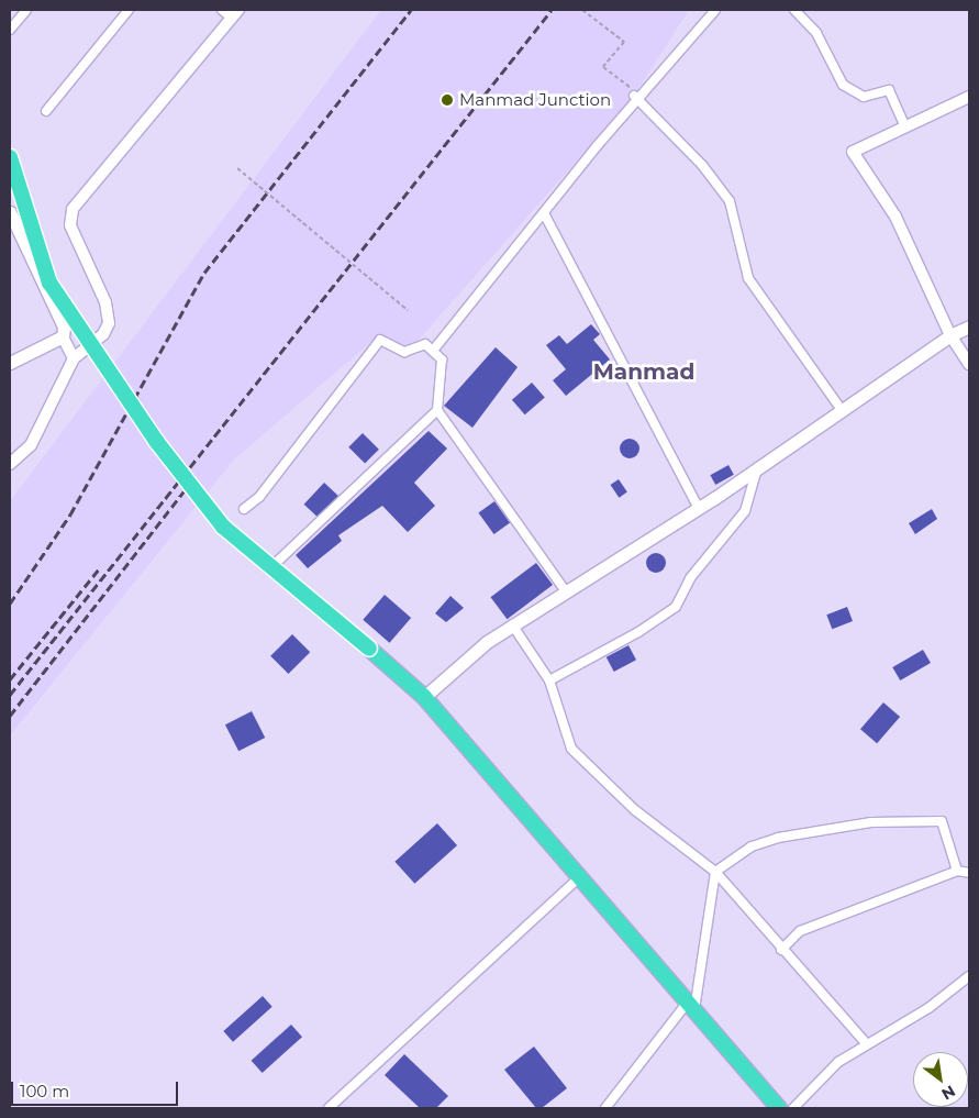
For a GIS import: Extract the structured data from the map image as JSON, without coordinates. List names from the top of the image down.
{
  "districts": ["Manmad"],
  "places": ["Manmad Junction"],
  "scale_bar": "100 m",
  "north": "bottom right"
}
